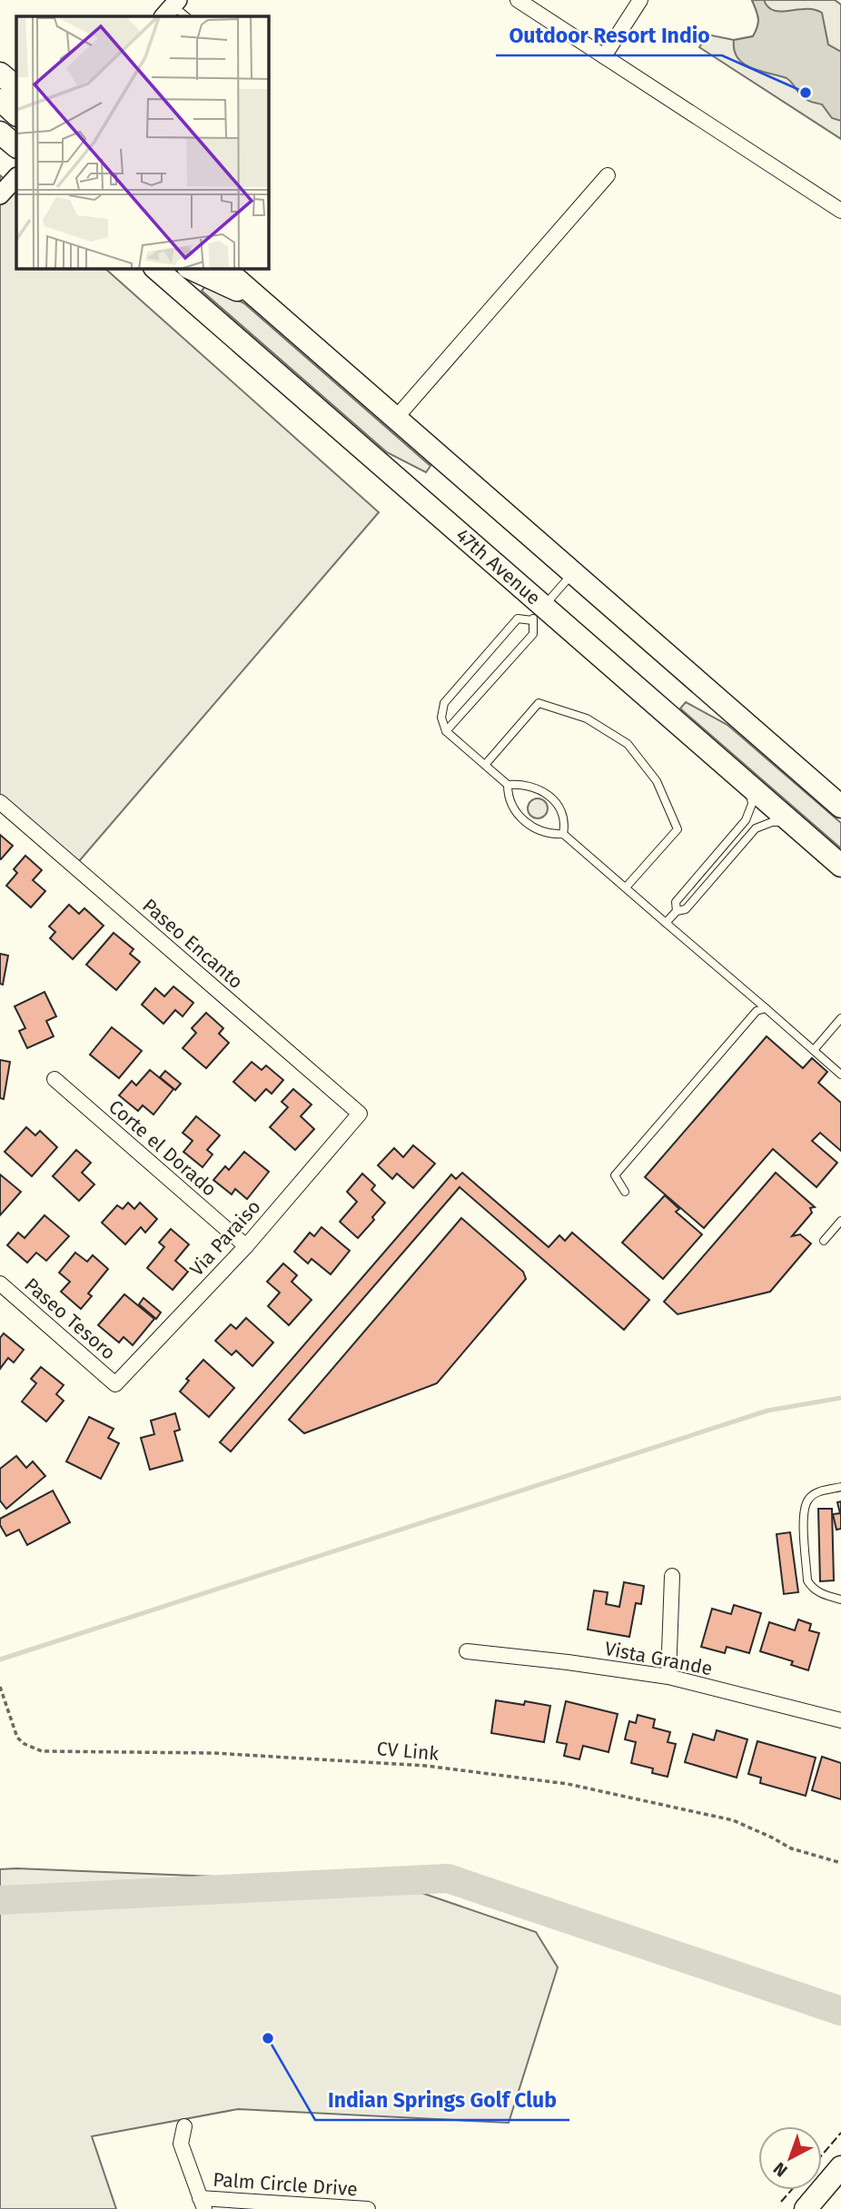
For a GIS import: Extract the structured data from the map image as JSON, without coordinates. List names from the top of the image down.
{
  "streets": {
    "main road": ["47th Avenue"],
    "street": [
      "Paseo Encanto",
      "Corte el Dorado",
      "Via Paraiso",
      "Paseo Tesoro",
      "Vista Grande",
      "Palm Circle Drive"
    ],
    "path": ["CV Link"]
  },
  "crossings": [
    ["Paseo Encanto", "Via Paraiso"],
    ["Corte el Dorado", "Via Paraiso"],
    ["Via Paraiso", "Paseo Tesoro"]
  ],
  "places": ["Outdoor Resort Indio", "Indian Springs Golf Club"],
  "north": "bottom left"
}
